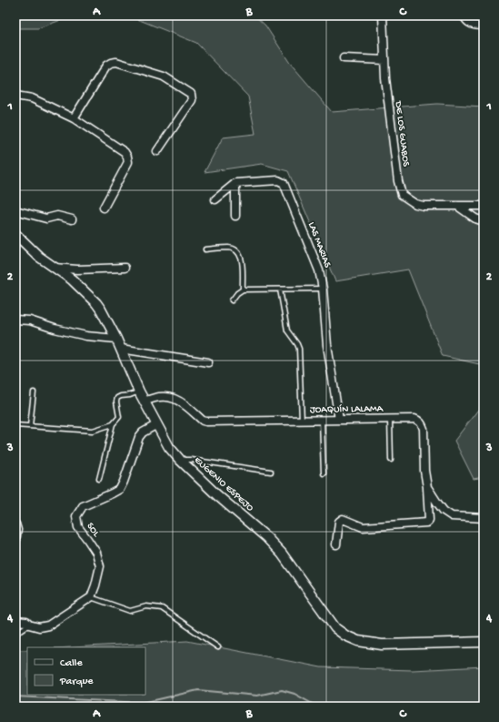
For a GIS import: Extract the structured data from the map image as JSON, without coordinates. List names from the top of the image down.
{
  "streets": {
    "street": [
      "DE LOS GUABOS",
      "LAS MARIAS",
      "JOAQUÍN LALAMA",
      "EUGENIO ESPEJO",
      "SOL"
    ]
  },
  "crossings": [
    ["LAS MARIAS", "JOAQUÍN LALAMA"],
    ["JOAQUÍN LALAMA", "EUGENIO ESPEJO"],
    ["EUGENIO ESPEJO", "SOL"]
  ],
  "legend": ["Calle", "Parque"],
  "grid": {
    "columns": ["A", "B", "C"],
    "rows": [
      "1",
      "2",
      "3",
      "4"
    ]
  }
}
